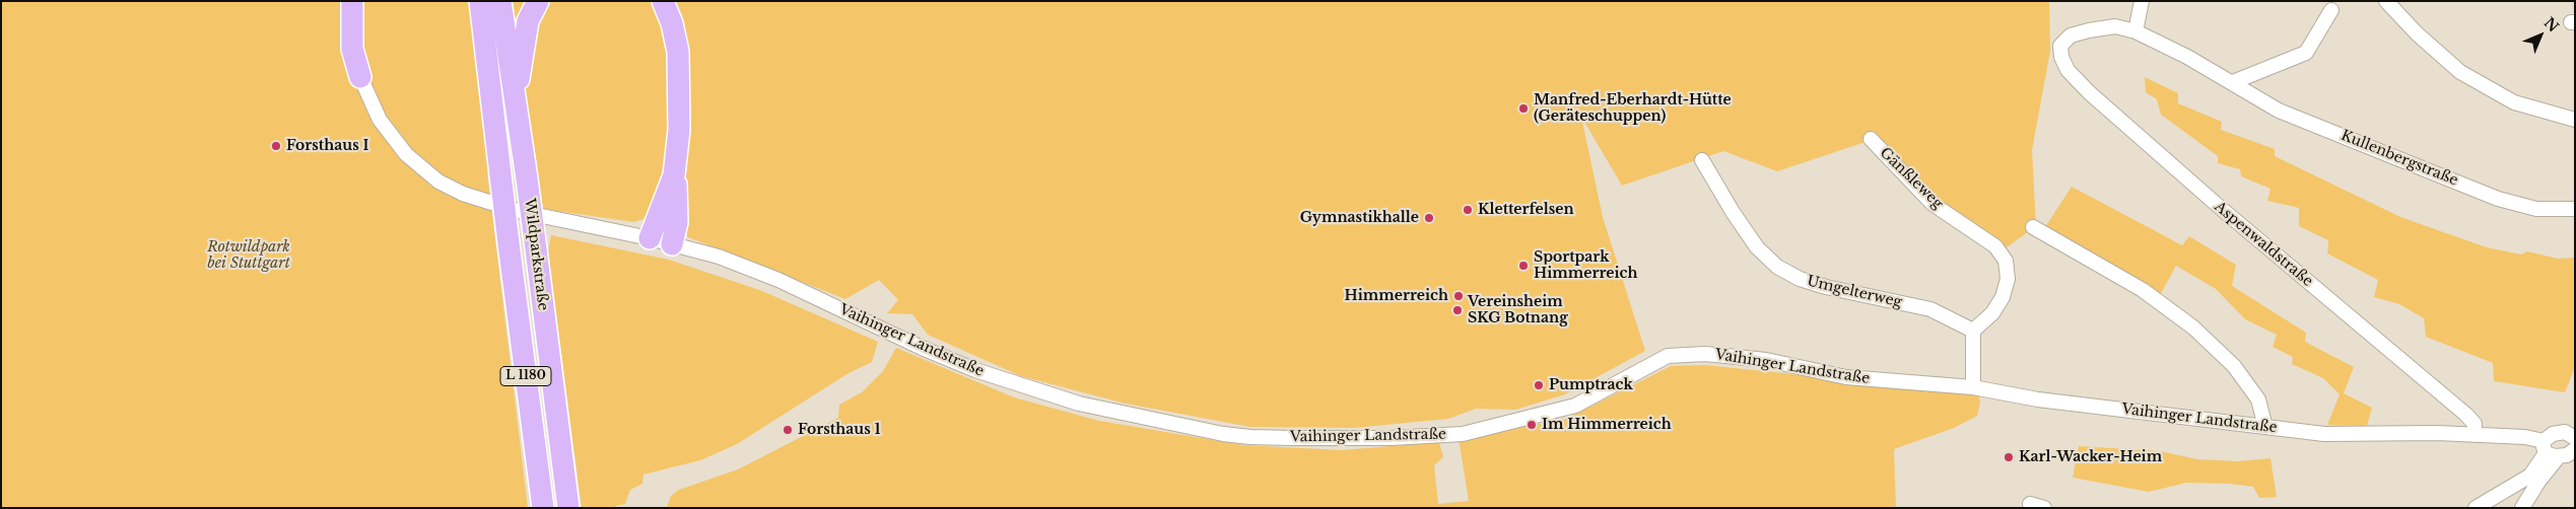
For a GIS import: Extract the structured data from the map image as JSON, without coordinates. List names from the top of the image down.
{
  "streets": {
    "highway": ["Wildparkstraße", "L 1180"],
    "street": [
      "Kullenbergstraße",
      "Gänßleweg",
      "Aspenwaldstraße",
      "Umgelterweg",
      "Vaihinger Landstraße"
    ]
  },
  "crossings": [
    ["Kullenbergstraße", "Aspenwaldstraße"],
    ["Gänßleweg", "Umgelterweg"],
    ["Aspenwaldstraße", "Vaihinger Landstraße"],
    ["Wildparkstraße", "L 1180"]
  ],
  "parks": ["Rotwildpark bei Stuttgart"],
  "places": [
    "Manfred-Eberhardt-Hütte (Geräteschuppen)",
    "Forsthaus I",
    "Kletterfelsen",
    "Gymnastikhalle",
    "Sportpark Himmerreich",
    "Himmerreich",
    "Vereinsheim SKG Botnang",
    "Pumptrack",
    "Im Himmerreich",
    "Forsthaus 1",
    "Karl-Wacker-Heim"
  ],
  "north": "top right"
}
